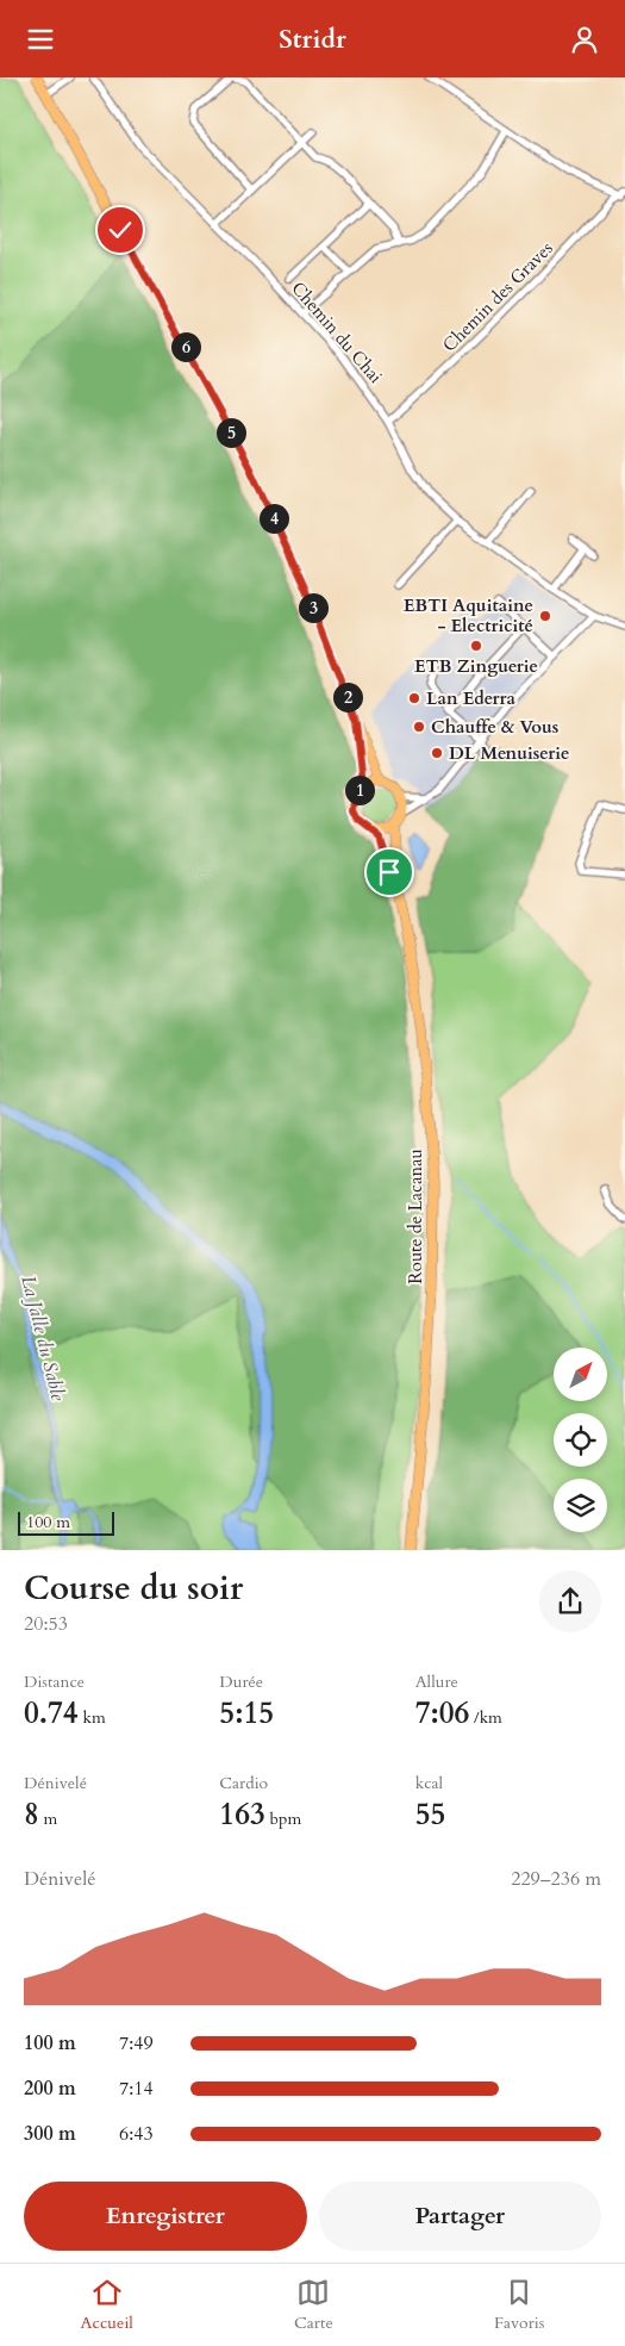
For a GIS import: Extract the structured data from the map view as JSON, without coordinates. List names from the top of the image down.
{
  "streets": {
    "main road": ["Route de Lacanau"],
    "street": ["Chemin des Graves", "Chemin du Chai"]
  },
  "crossings": [
    ["Chemin des Graves", "Chemin du Chai"]
  ],
  "water": ["La Jalle du Sable"],
  "places": [
    "EBTI Aquitaine - Electricité",
    "ETB Zinguerie",
    "Lan Ederra",
    "Chauffe & Vous",
    "DL Menuiserie"
  ],
  "scale_bar": "100 m",
  "north": "top right",
  "page": {
    "header": "Stridr",
    "pins": [
      "6",
      "5",
      "4",
      "3",
      "2",
      "1"
    ],
    "scale": "100 m",
    "heading": ["Course du soir", "20:53"],
    "stats": [
      ["Distance", "0.74 km"],
      ["Durée", "5:15"],
      ["Allure", "7:06 /km"],
      ["Dénivelé", "8 m"],
      ["Cardio", "163 bpm"],
      ["kcal", "55"]
    ],
    "chart": ["Dénivelé", "229–236 m"],
    "list": [
      {
        "name": "100 m",
        "note": "7:49"
      },
      {
        "name": "200 m",
        "note": "7:14"
      },
      {
        "name": "300 m",
        "note": "6:43"
      }
    ],
    "buttons": ["Enregistrer", "Partager"],
    "tabs": ["Accueil", "Carte", "Favoris"]
  }
}
